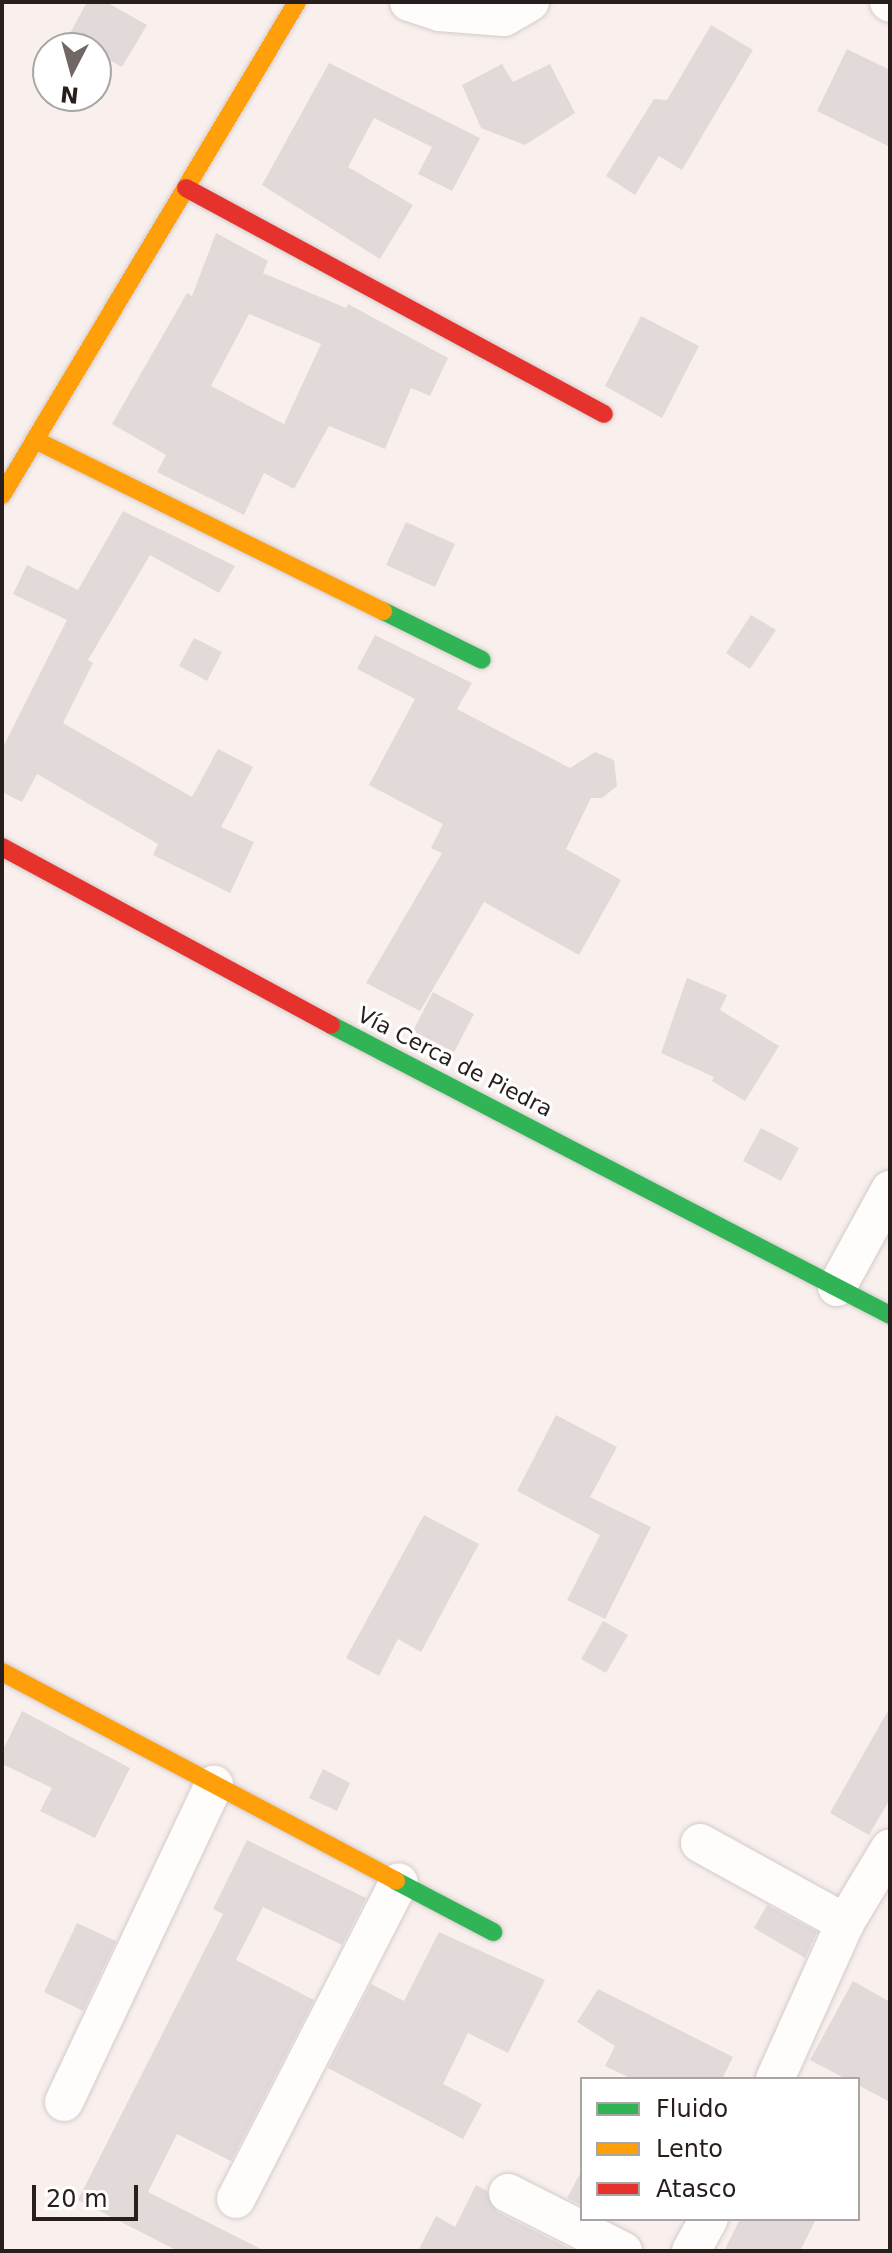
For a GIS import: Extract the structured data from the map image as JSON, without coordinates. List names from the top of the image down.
{
  "streets": {
    "street": ["Vía Cerca de Piedra"]
  },
  "legend": ["Fluido", "Lento", "Atasco"],
  "scale_bar": "20 m",
  "north": "bottom"
}
